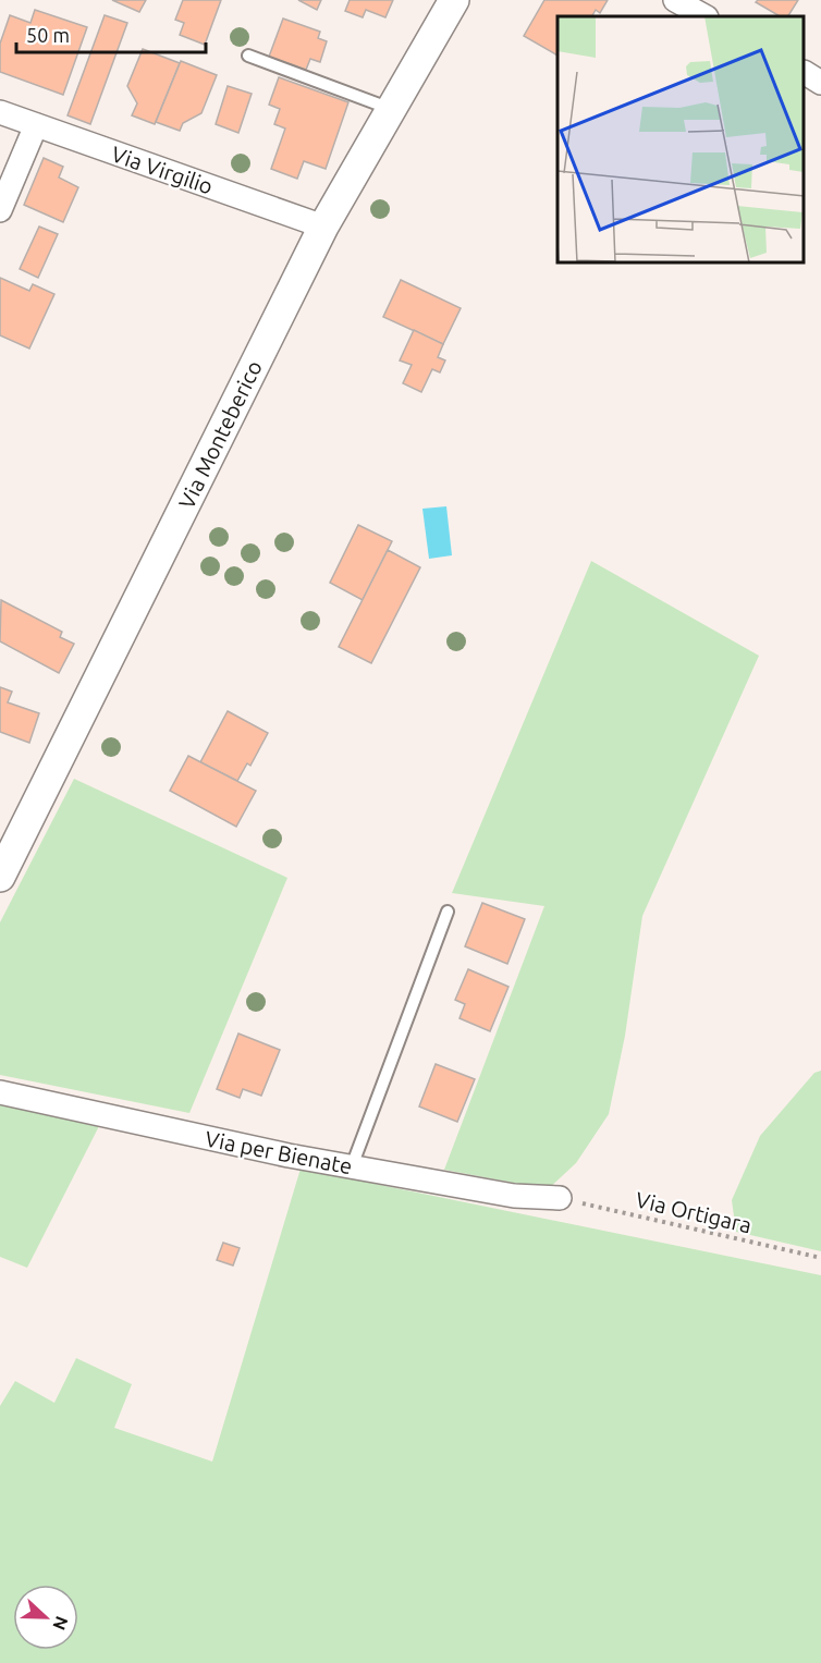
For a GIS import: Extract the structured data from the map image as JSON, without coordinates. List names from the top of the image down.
{
  "streets": {
    "street": ["Via Virgilio", "Via Monteberico", "Via per Bienate"],
    "path": ["Via Ortigara"]
  },
  "crossings": [
    ["Via Virgilio", "Via Monteberico"],
    ["Via per Bienate", "Via Ortigara"]
  ],
  "scale_bar": "50 m",
  "north": "right"
}
